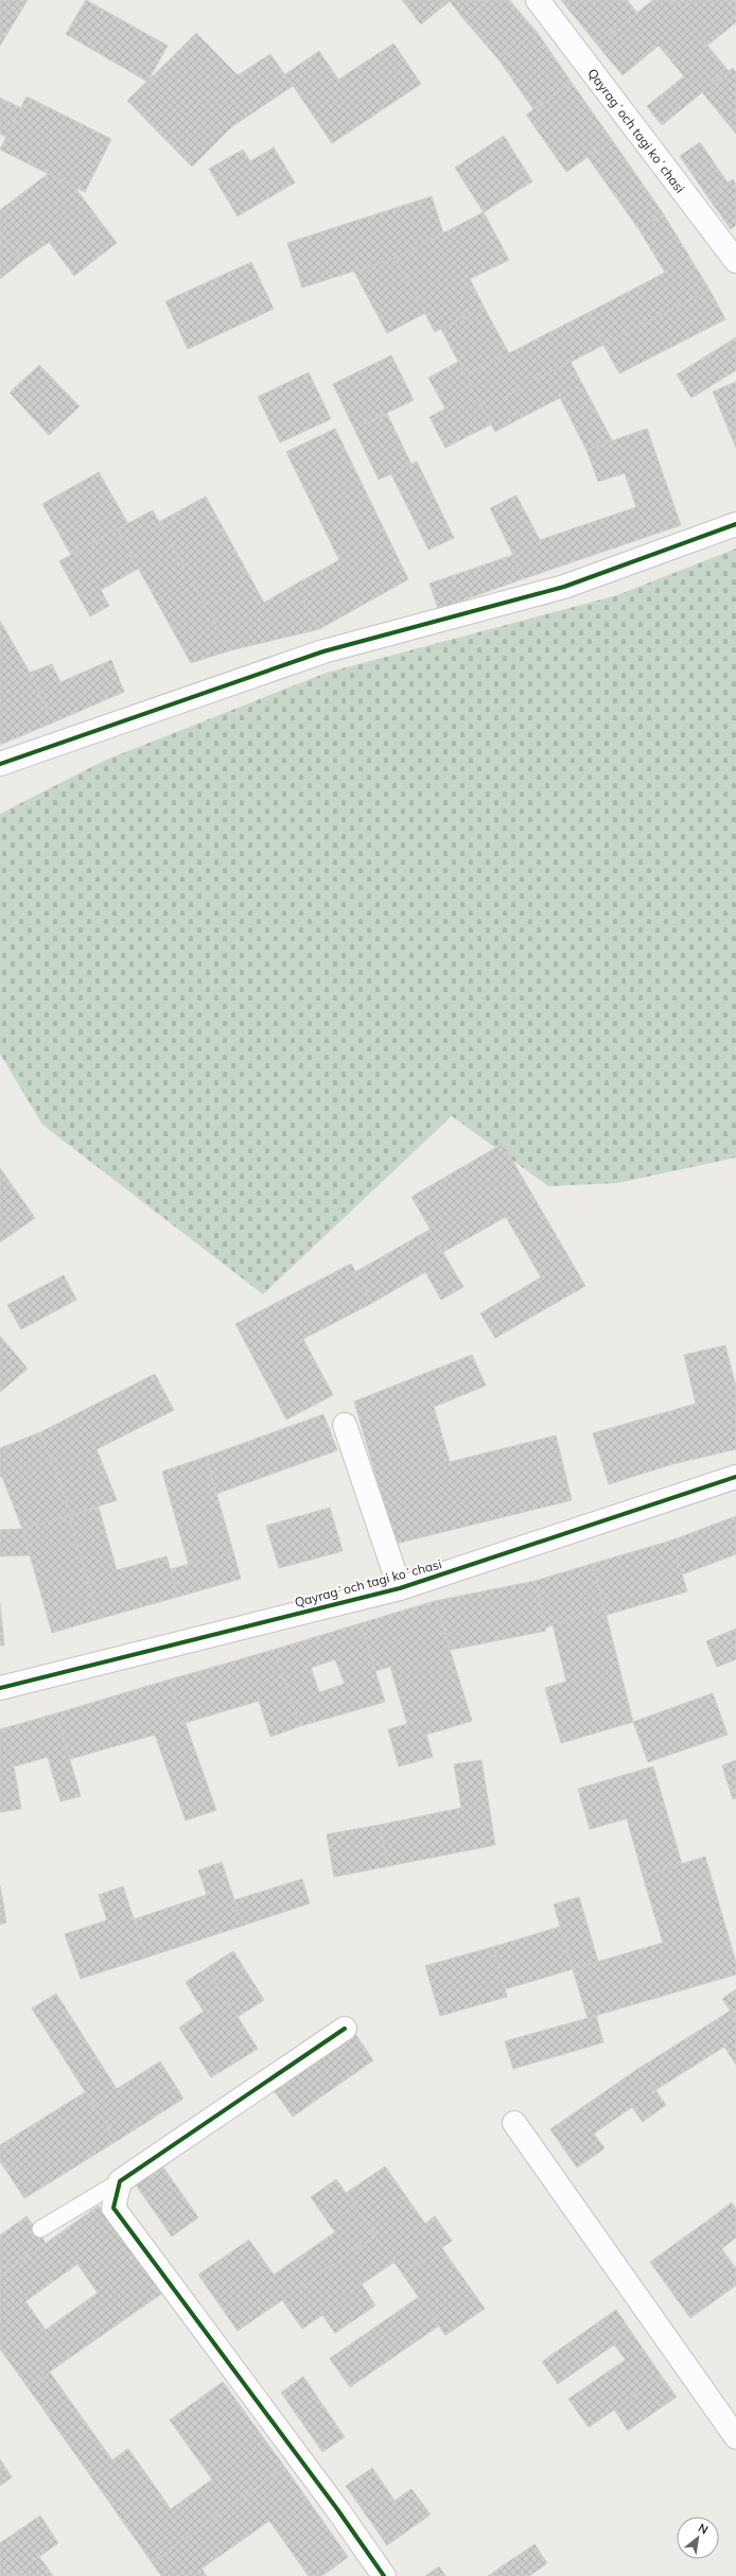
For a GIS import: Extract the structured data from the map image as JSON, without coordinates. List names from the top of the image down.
{
  "streets": {
    "street": ["Qayragʻoch tagi koʻchasi"]
  },
  "north": "top right"
}
